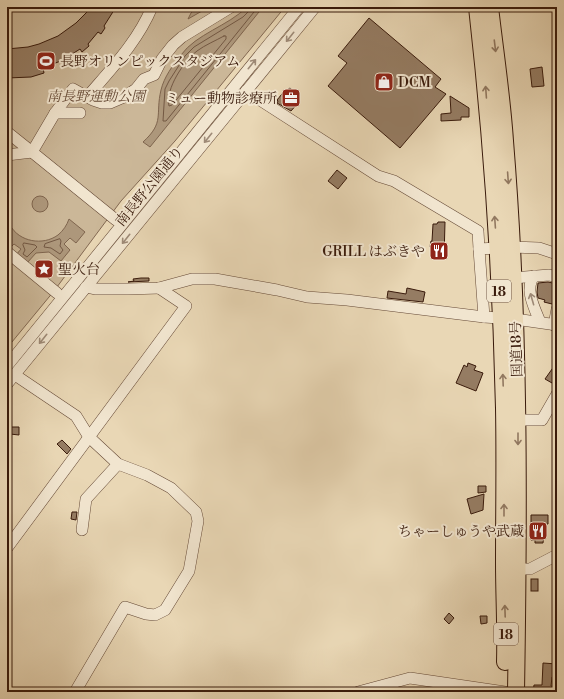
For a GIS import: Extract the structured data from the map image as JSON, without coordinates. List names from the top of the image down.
{
  "streets": {
    "highway": ["18", "国道18号"],
    "street": ["南長野公園通り"]
  },
  "parks": ["南長野運動公園"],
  "places": {
    "sports": ["長野オリンピックスタジアム"],
    "shop": ["DCM"],
    "office": ["ミュー動物診療所"],
    "restaurant": ["GRILL はぶきや", "ちゃーしゅうや武蔵"],
    "place": ["聖火台"]
  }
}
